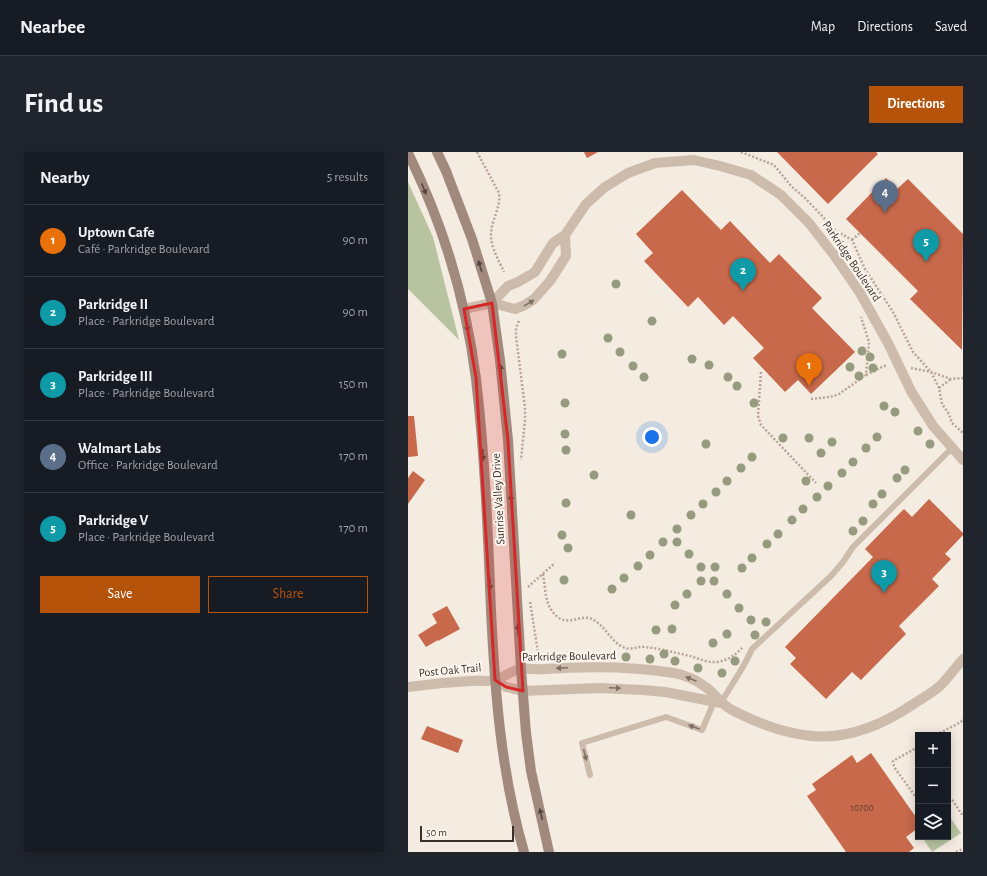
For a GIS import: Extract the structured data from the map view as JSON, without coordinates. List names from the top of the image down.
{
  "streets": {
    "main road": ["Sunrise Valley Drive"],
    "street": ["Parkridge Boulevard", "Post Oak Trail"]
  },
  "crossings": [
    ["Parkridge Boulevard", "Sunrise Valley Drive"],
    ["Parkridge Boulevard", "Post Oak Trail"],
    ["Sunrise Valley Drive", "Post Oak Trail"]
  ],
  "house_numbers": ["10700"],
  "scale_bar": "50 m",
  "page": {
    "header": "Nearbee",
    "nav": ["Map", "Directions", "Saved"],
    "buttons": [
      "Directions",
      ["Save", "Share"]
    ],
    "title": "Find us",
    "heading": ["Nearby", "5 results"],
    "pins": [
      "4",
      "5",
      "2",
      "1",
      "3"
    ],
    "list": [
      {
        "mark": "1",
        "name": "Uptown Cafe",
        "note": "Café · Parkridge Boulevard",
        "value": "90 m"
      },
      {
        "mark": "2",
        "name": "Parkridge II",
        "note": "Place · Parkridge Boulevard",
        "value": "90 m"
      },
      {
        "mark": "3",
        "name": "Parkridge III",
        "note": "Place · Parkridge Boulevard",
        "value": "150 m"
      },
      {
        "mark": "4",
        "name": "Walmart Labs",
        "note": "Office · Parkridge Boulevard",
        "value": "170 m"
      },
      {
        "mark": "5",
        "name": "Parkridge V",
        "note": "Place · Parkridge Boulevard",
        "value": "170 m"
      }
    ],
    "map_buttons": ["+", "−"],
    "scale": "50 m"
  }
}
